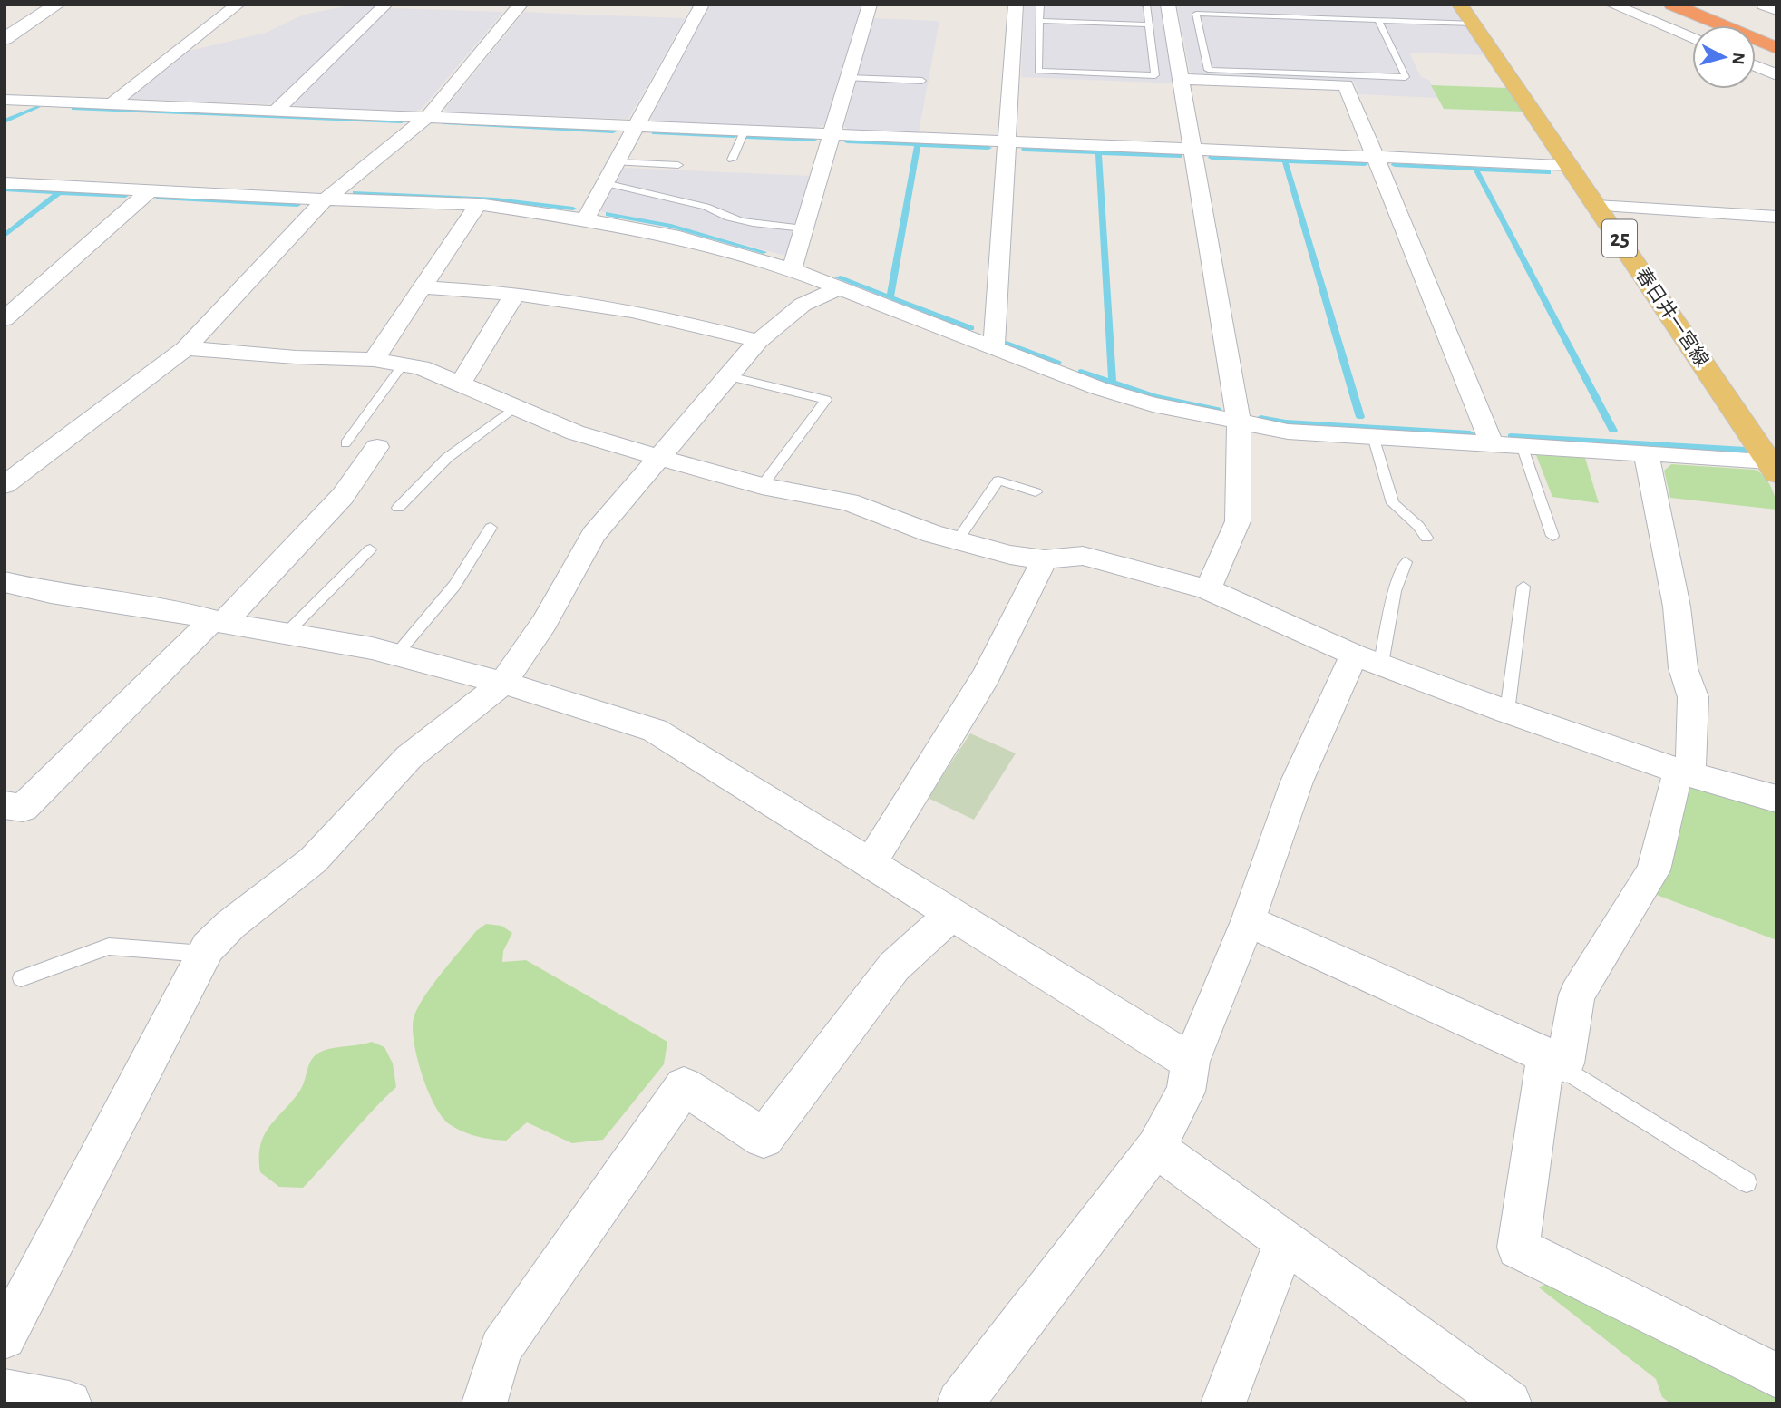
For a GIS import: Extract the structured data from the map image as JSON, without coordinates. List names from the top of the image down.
{
  "streets": {
    "main road": ["25", "春日井一宮線"]
  },
  "north": "right"
}
